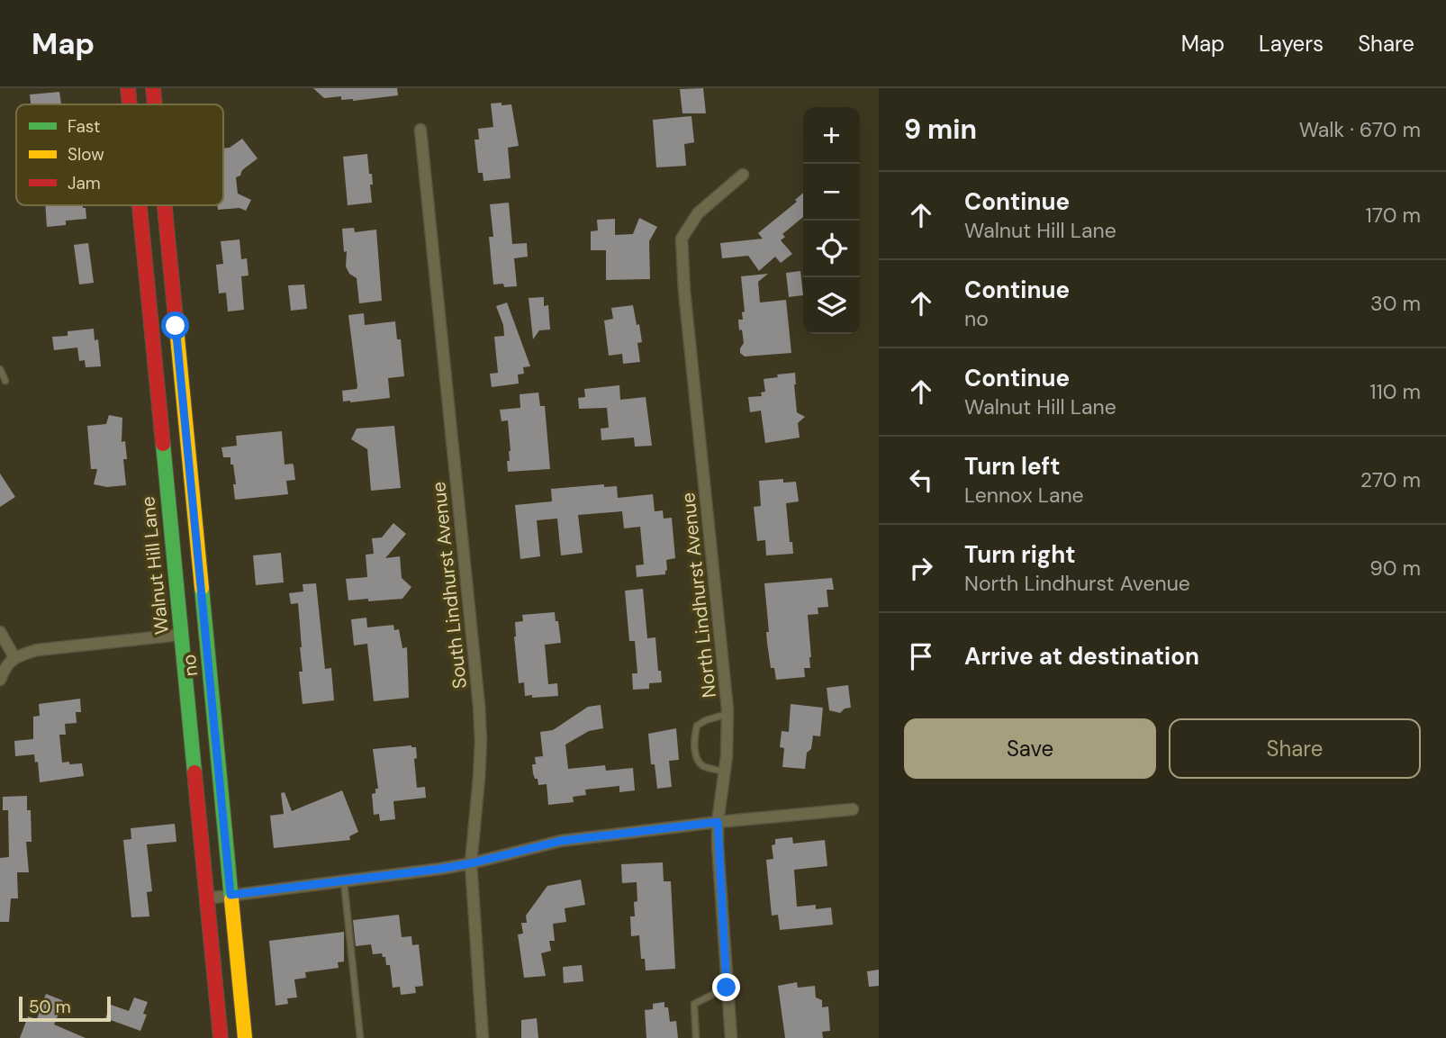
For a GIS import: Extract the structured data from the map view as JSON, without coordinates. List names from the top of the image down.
{
  "streets": {
    "main road": ["Walnut Hill Lane", "no"],
    "street": ["South Lindhurst Avenue", "North Lindhurst Avenue"]
  },
  "legend": ["Fast", "Slow", "Jam"],
  "scale_bar": "50 m",
  "page": {
    "header": "Map",
    "nav": ["Map", "Layers", "Share"],
    "heading": ["9 min", "Walk · 670 m"],
    "map_buttons": ["+", "−"],
    "list": [
      ["Continue", "Walnut Hill Lane", "170 m"],
      ["Continue", "no", "30 m"],
      ["Continue", "Walnut Hill Lane", "110 m"],
      ["Turn left", "Lennox Lane", "270 m"],
      ["Turn right", "North Lindhurst Avenue", "90 m"],
      "Arrive at destination"
    ],
    "buttons": ["Save", "Share"],
    "scale": "50 m"
  }
}
